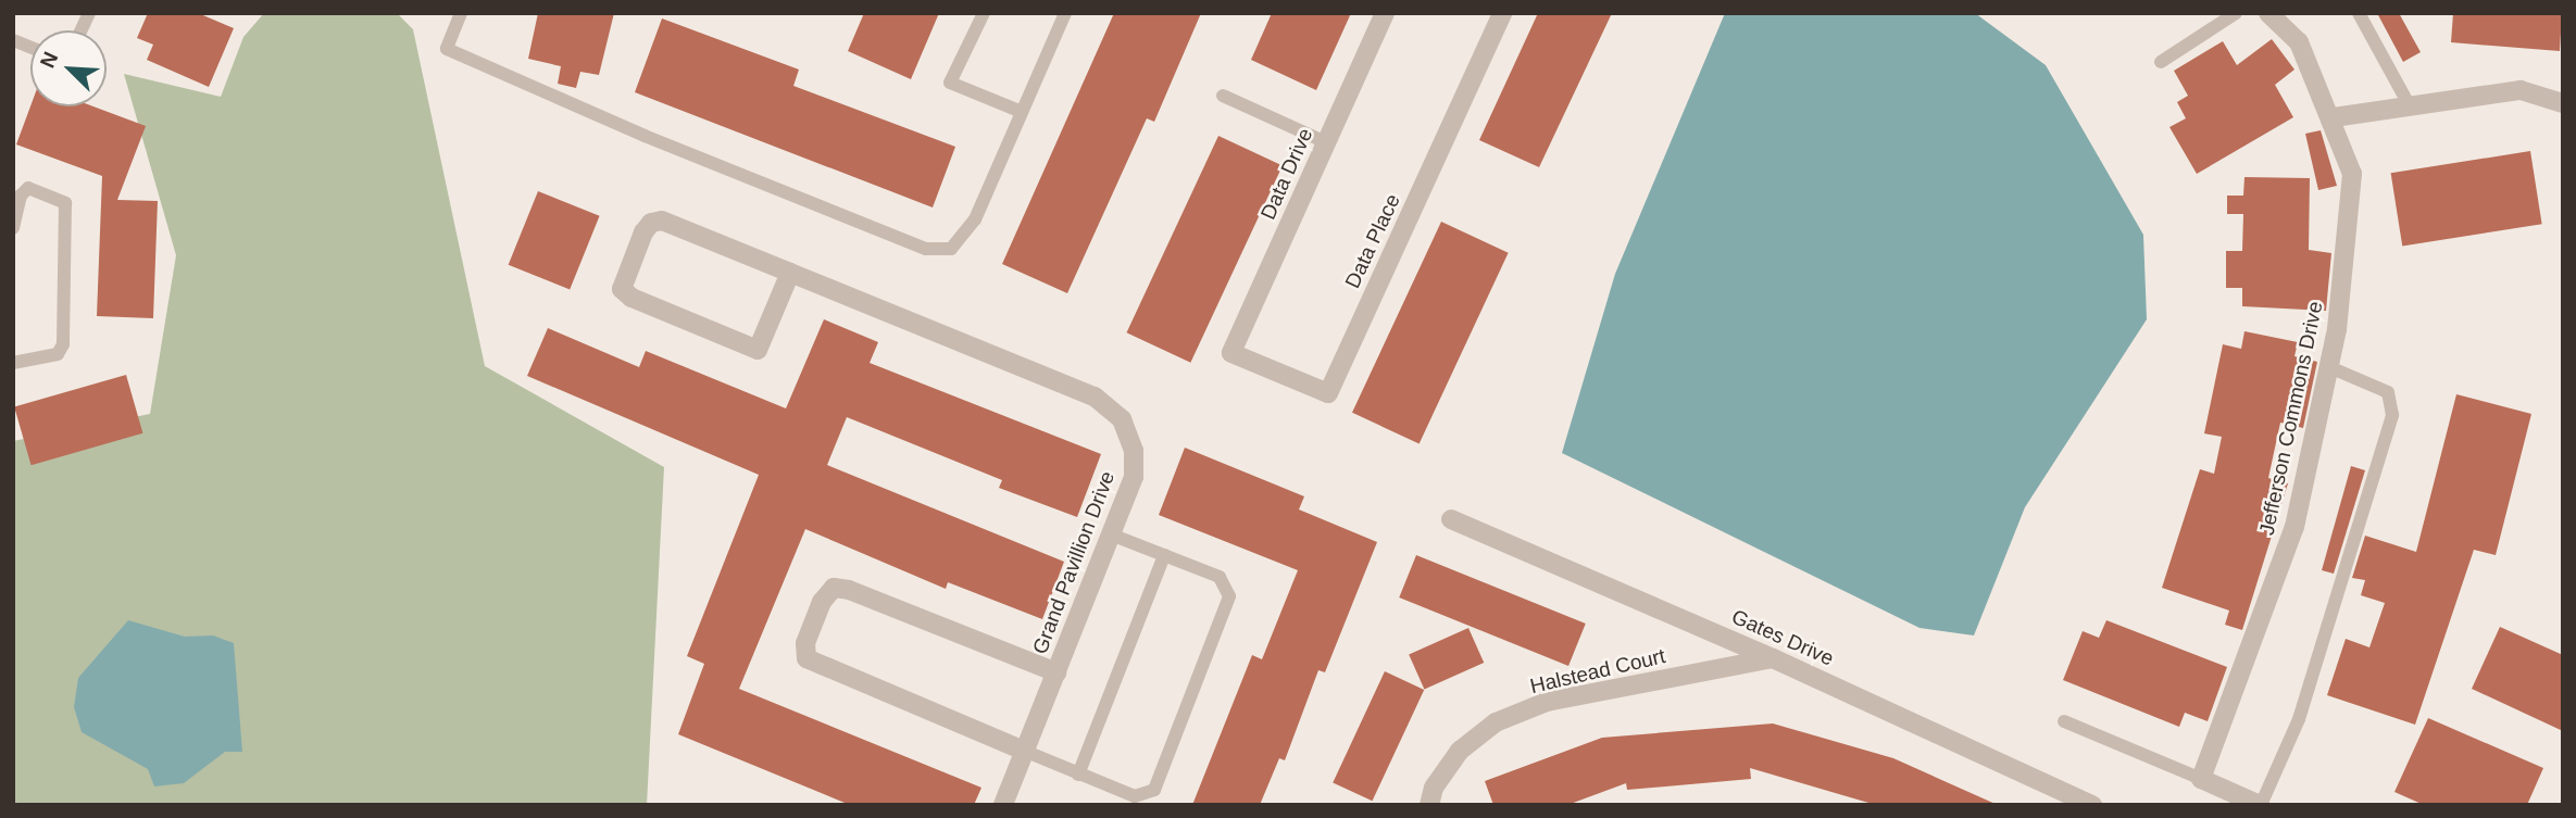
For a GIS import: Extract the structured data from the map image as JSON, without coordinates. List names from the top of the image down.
{
  "streets": {
    "street": [
      "Data Drive",
      "Data Place",
      "Jefferson Commons Drive",
      "Grand Pavillion Drive",
      "Gates Drive",
      "Halstead Court"
    ]
  },
  "crossings": [
    ["Data Drive", "Data Place"],
    ["Gates Drive", "Halstead Court"]
  ],
  "north": "top left"
}
